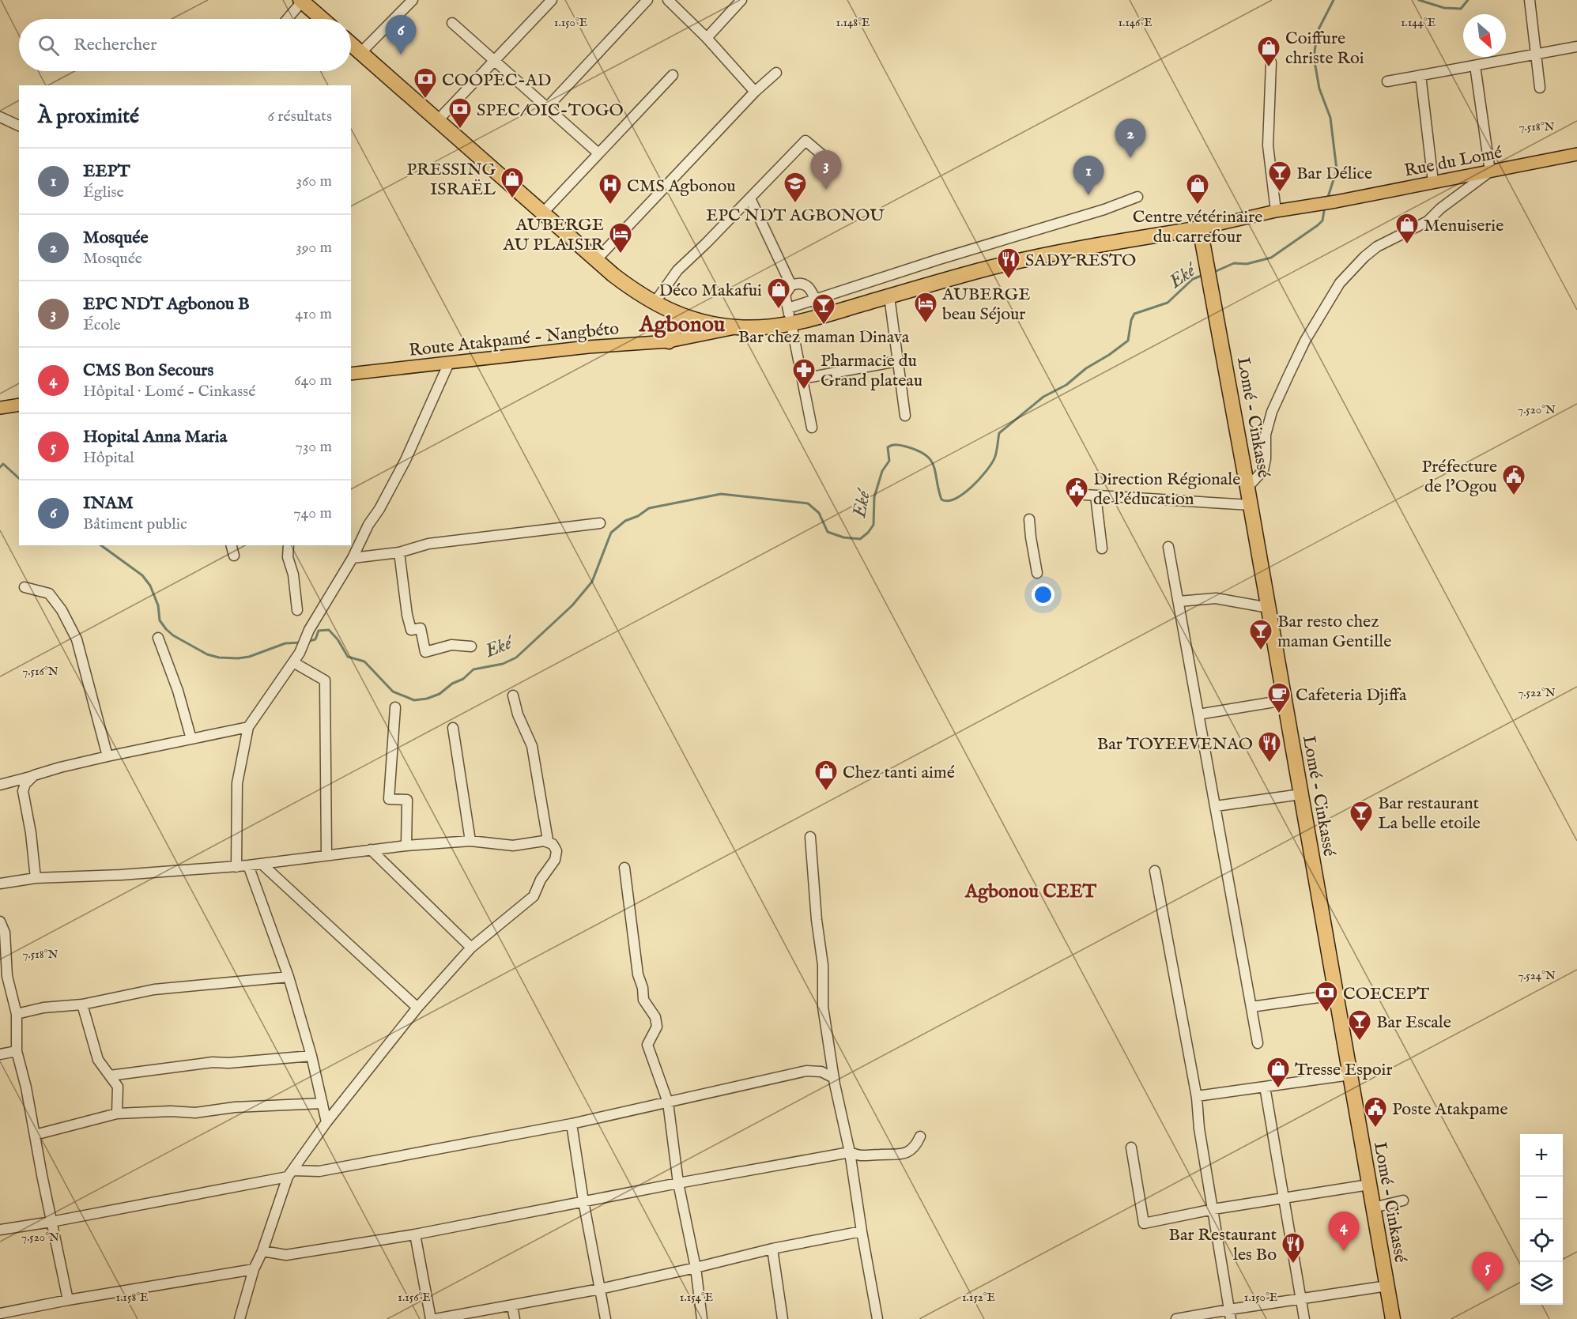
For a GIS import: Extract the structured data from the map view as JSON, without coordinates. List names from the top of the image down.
{
  "streets": {
    "highway": ["Lomé - Cinkassé"],
    "main road": ["Rue du Lomé", "Route Atakpamé - Nangbéto"]
  },
  "crossings": [
    ["Rue du Lomé", "Lomé - Cinkassé"]
  ],
  "districts": ["Agbonou", "Agbonou CEET"],
  "water": ["Eké"],
  "places": {
    "shop": [
      "Coiffure christe Roi",
      "PRESSING ISRAËL",
      "Centre vétérinaire du carrefour",
      "Menuiserie",
      "Déco Makafui",
      "Chez tanti aimé",
      "Tresse Espoir"
    ],
    "bank": ["COOPEC-AD", "SPEC/OIC-TOGO", "COECEPT"],
    "bar": [
      "Bar Délice",
      "Bar chez maman Dinava",
      "Bar resto chez maman Gentille",
      "Bar restaurant La belle etoile",
      "Bar Escale"
    ],
    "school or university": ["EPC NDT AGBONOU"],
    "hospital": ["CMS Agbonou"],
    "hotel": ["AUBERGE AU PLAISIR", "AUBERGE beau Séjour"],
    "restaurant": ["SADY RESTO", "Bar TOYEEVENAO", "Bar Restaurant les Bo"],
    "pharmacy": ["Pharmacie du Grand plateau"],
    "public building": ["Préfecture de l'Ogou", "Direction Régionale de l'éducation", "Poste Atakpame"],
    "cafe": ["Cafeteria Djiffa"]
  },
  "north": "bottom right",
  "page": {
    "pins": [
      "6",
      "2",
      "3",
      "1",
      "4",
      "5"
    ],
    "search": "Rechercher",
    "heading": ["À proximité", "6 résultats"],
    "list": [
      {
        "mark": "1",
        "name": "EEPT",
        "note": "Église",
        "value": "360 m"
      },
      {
        "mark": "2",
        "name": "Mosquée",
        "note": "Mosquée",
        "value": "390 m"
      },
      {
        "mark": "3",
        "name": "EPC NDT Agbonou B",
        "note": "École",
        "value": "410 m"
      },
      {
        "mark": "4",
        "name": "CMS Bon Secours",
        "note": "Hôpital · Lomé - Cinkassé",
        "value": "640 m"
      },
      {
        "mark": "5",
        "name": "Hopital Anna Maria",
        "note": "Hôpital",
        "value": "730 m"
      },
      {
        "mark": "6",
        "name": "INAM",
        "note": "Bâtiment public",
        "value": "740 m"
      }
    ],
    "map_buttons": ["+", "−"]
  },
  "coordinates": [
    "1.150°E",
    "1.148°E",
    "1.146°E",
    "1.144°E",
    "7.518°N",
    "7.520°N",
    "7.516°N",
    "7.522°N",
    "7.524°N",
    "1.158°E",
    "1.156°E",
    "1.154°E",
    "1.152°E"
  ]
}
